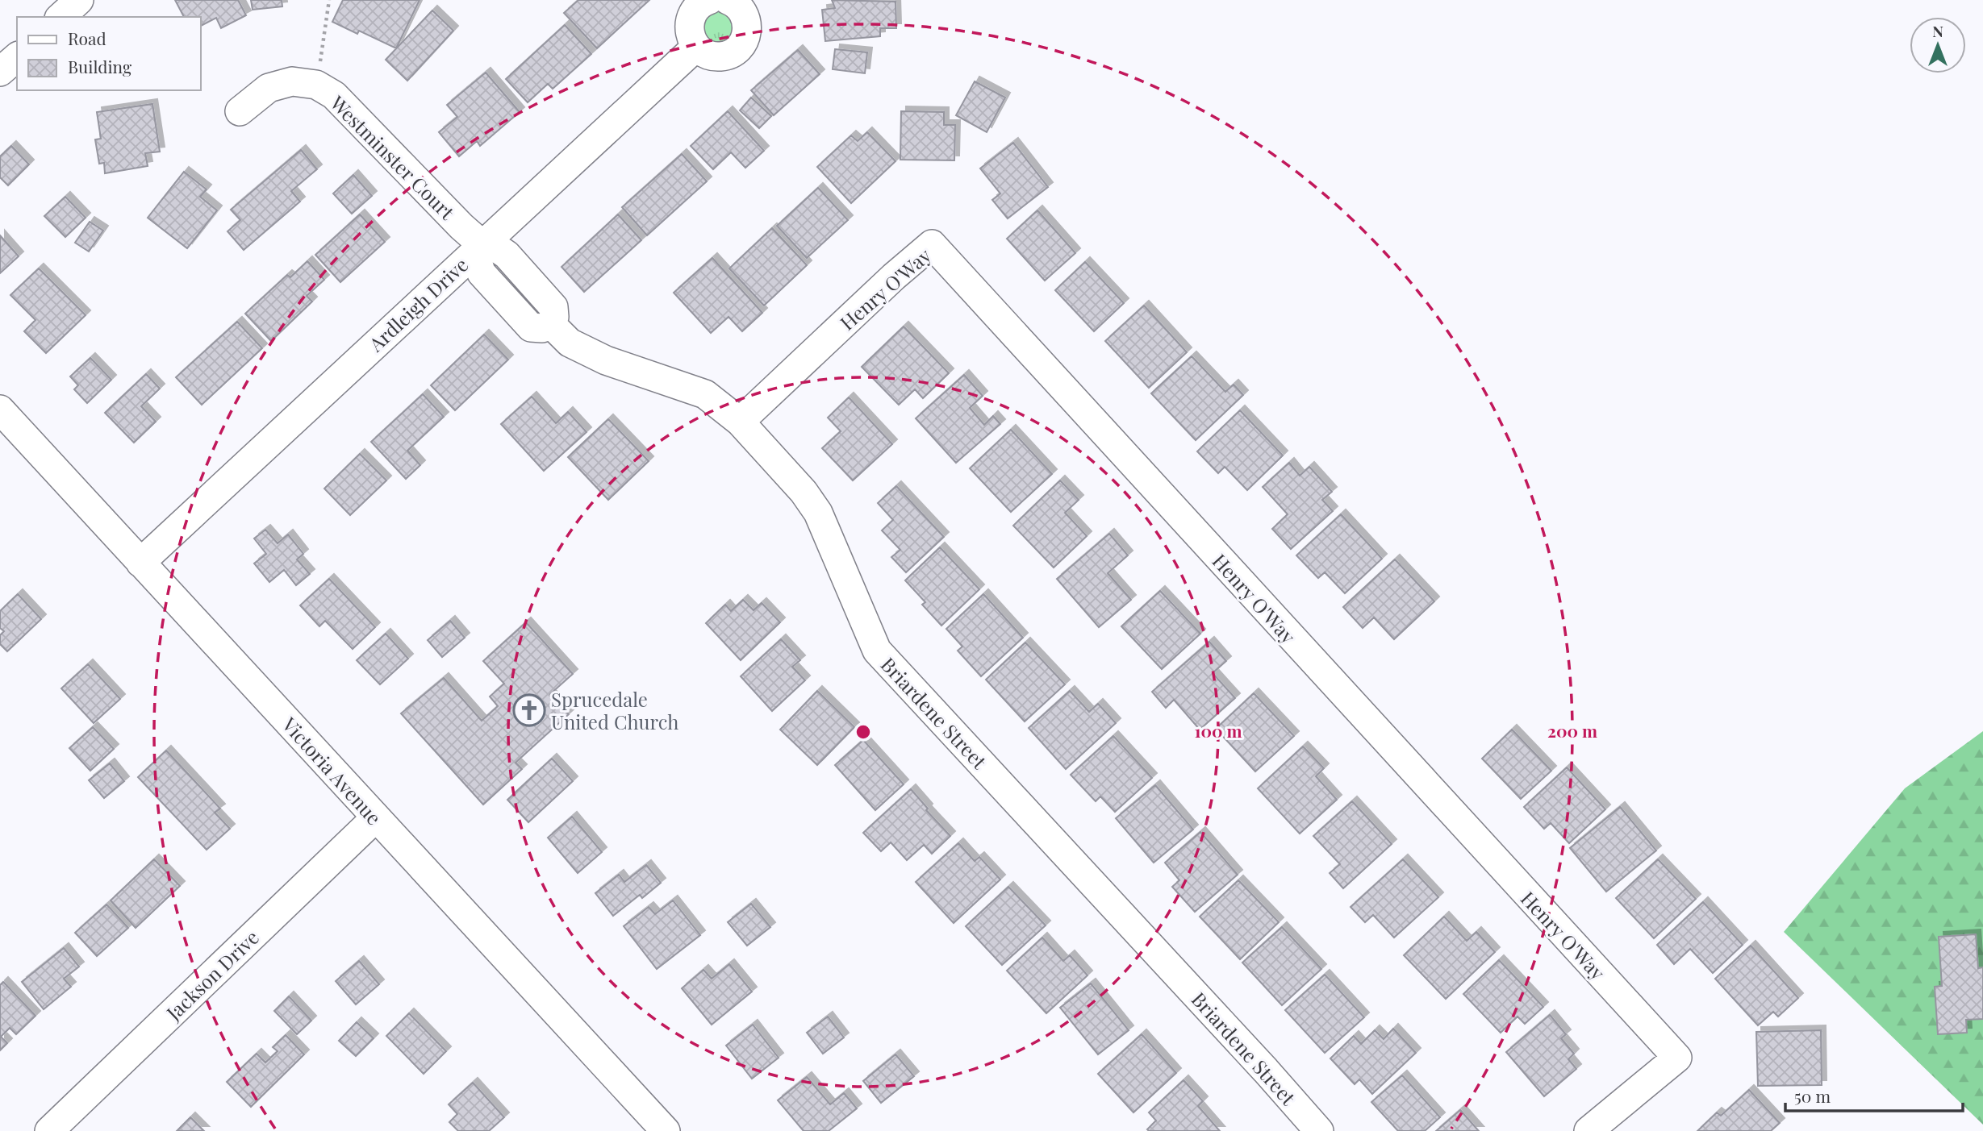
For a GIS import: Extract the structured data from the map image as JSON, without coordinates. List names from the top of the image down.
{
  "streets": {
    "street": [
      "Westminster Court",
      "Henry O'Way",
      "Ardleigh Drive",
      "Briardene Street",
      "Victoria Avenue",
      "Jackson Drive"
    ]
  },
  "crossings": [
    ["Westminster Court", "Ardleigh Drive"],
    ["Westminster Court", "Briardene Street"],
    ["Henry O'Way", "Briardene Street"],
    ["Ardleigh Drive", "Briardene Street"],
    ["Ardleigh Drive", "Victoria Avenue"],
    ["Victoria Avenue", "Jackson Drive"]
  ],
  "places": {
    "church": ["Sprucedale United Church"]
  },
  "legend": ["Road", "Building"],
  "scale_bar": "50 m",
  "north": "top",
  "rings": ["100 m", "200 m"]
}
